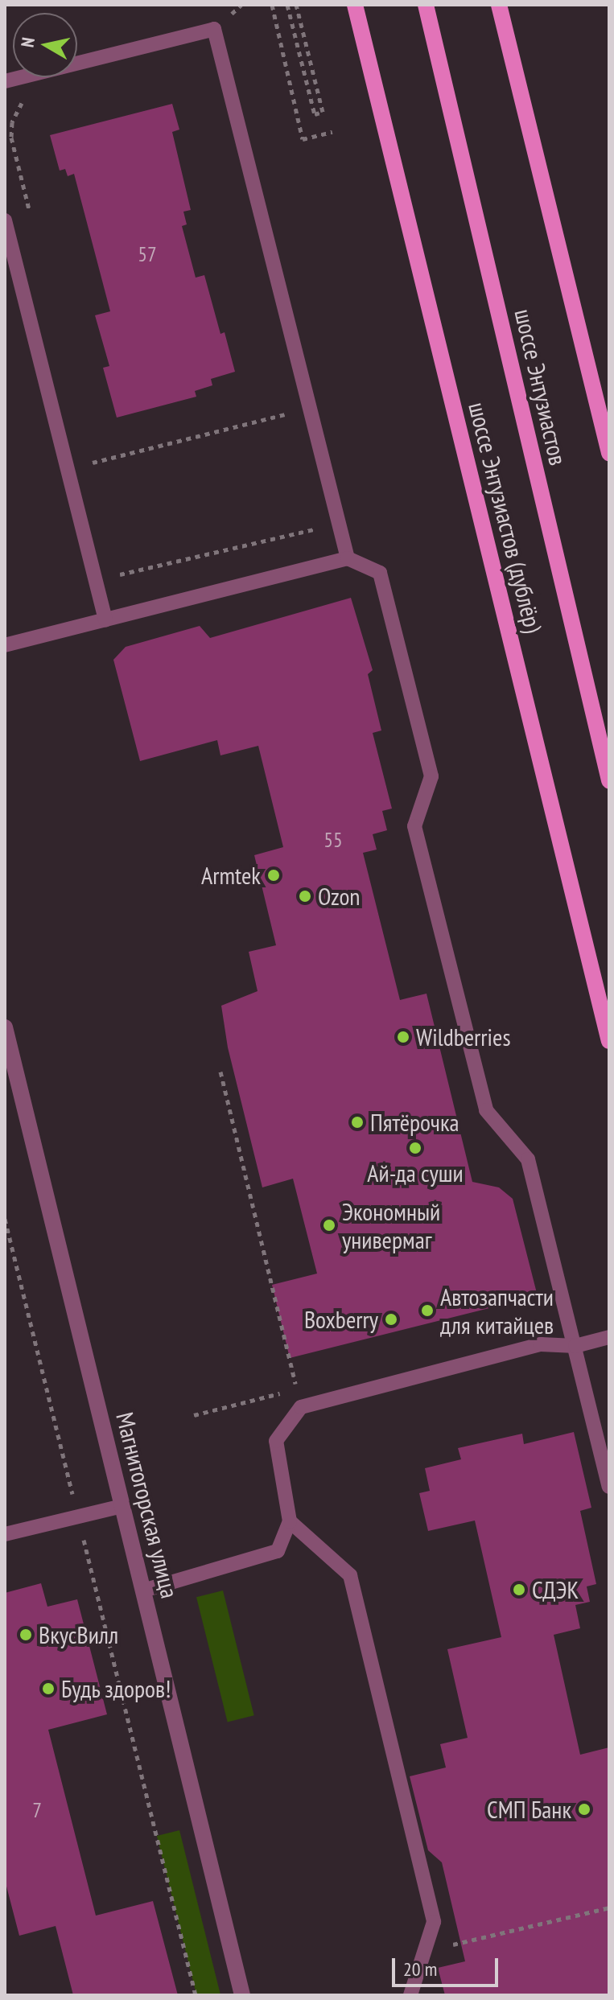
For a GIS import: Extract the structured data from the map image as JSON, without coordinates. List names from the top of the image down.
{
  "streets": {
    "main road": ["шоссе Энтузиастов", "шоссе Энтузиастов (дублёр)"],
    "street": ["Магнитогорская улица"]
  },
  "places": [
    "Armtek",
    "Ozon",
    "Wildberries",
    "Пятёрочка",
    "Ай-да суши",
    "Экономный универмаг",
    "Автозапчасти для китайцев",
    "Boxberry",
    "СДЭК",
    "ВкусВилл",
    "Будь здоров!",
    "СМП Банк"
  ],
  "house_numbers": ["57", "55", "7"],
  "scale_bar": "20 m",
  "north": "left"
}
